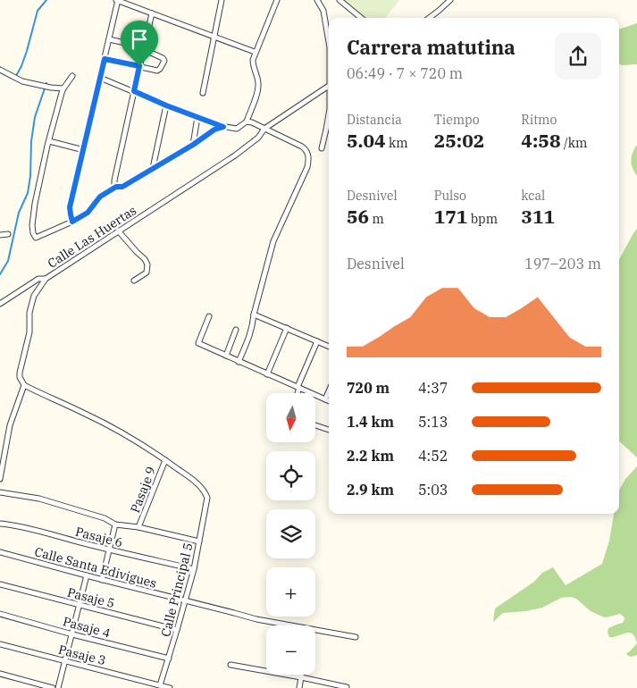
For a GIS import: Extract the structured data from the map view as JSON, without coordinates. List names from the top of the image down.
{
  "streets": {
    "street": [
      "Calle Las Huertas",
      "Pasaje 9",
      "Pasaje 6",
      "Calle Santa Edivigues",
      "Calle Principal 5",
      "Pasaje 5",
      "Pasaje 4",
      "Pasaje 3"
    ]
  },
  "crossings": [
    ["Pasaje 9", "Calle Principal 5"],
    ["Pasaje 6", "Calle Principal 5"],
    ["Calle Santa Edivigues", "Calle Principal 5"],
    ["Calle Principal 5", "Pasaje 5"],
    ["Calle Principal 5", "Pasaje 4"],
    ["Calle Principal 5", "Pasaje 3"]
  ],
  "north": "bottom",
  "page": {
    "heading": ["Carrera matutina", "06:49 · 7 × 720 m"],
    "stats": [
      ["Distancia", "5.04 km"],
      ["Tiempo", "25:02"],
      ["Ritmo", "4:58 /km"],
      ["Desnivel", "56 m"],
      ["Pulso", "171 bpm"],
      ["kcal", "311"]
    ],
    "chart": ["Desnivel", "197–203 m"],
    "list": [
      {
        "name": "720 m",
        "note": "4:37"
      },
      {
        "name": "1.4 km",
        "note": "5:13"
      },
      {
        "name": "2.2 km",
        "note": "4:52"
      },
      {
        "name": "2.9 km",
        "note": "5:03"
      }
    ],
    "map_buttons": ["+", "−"]
  }
}
